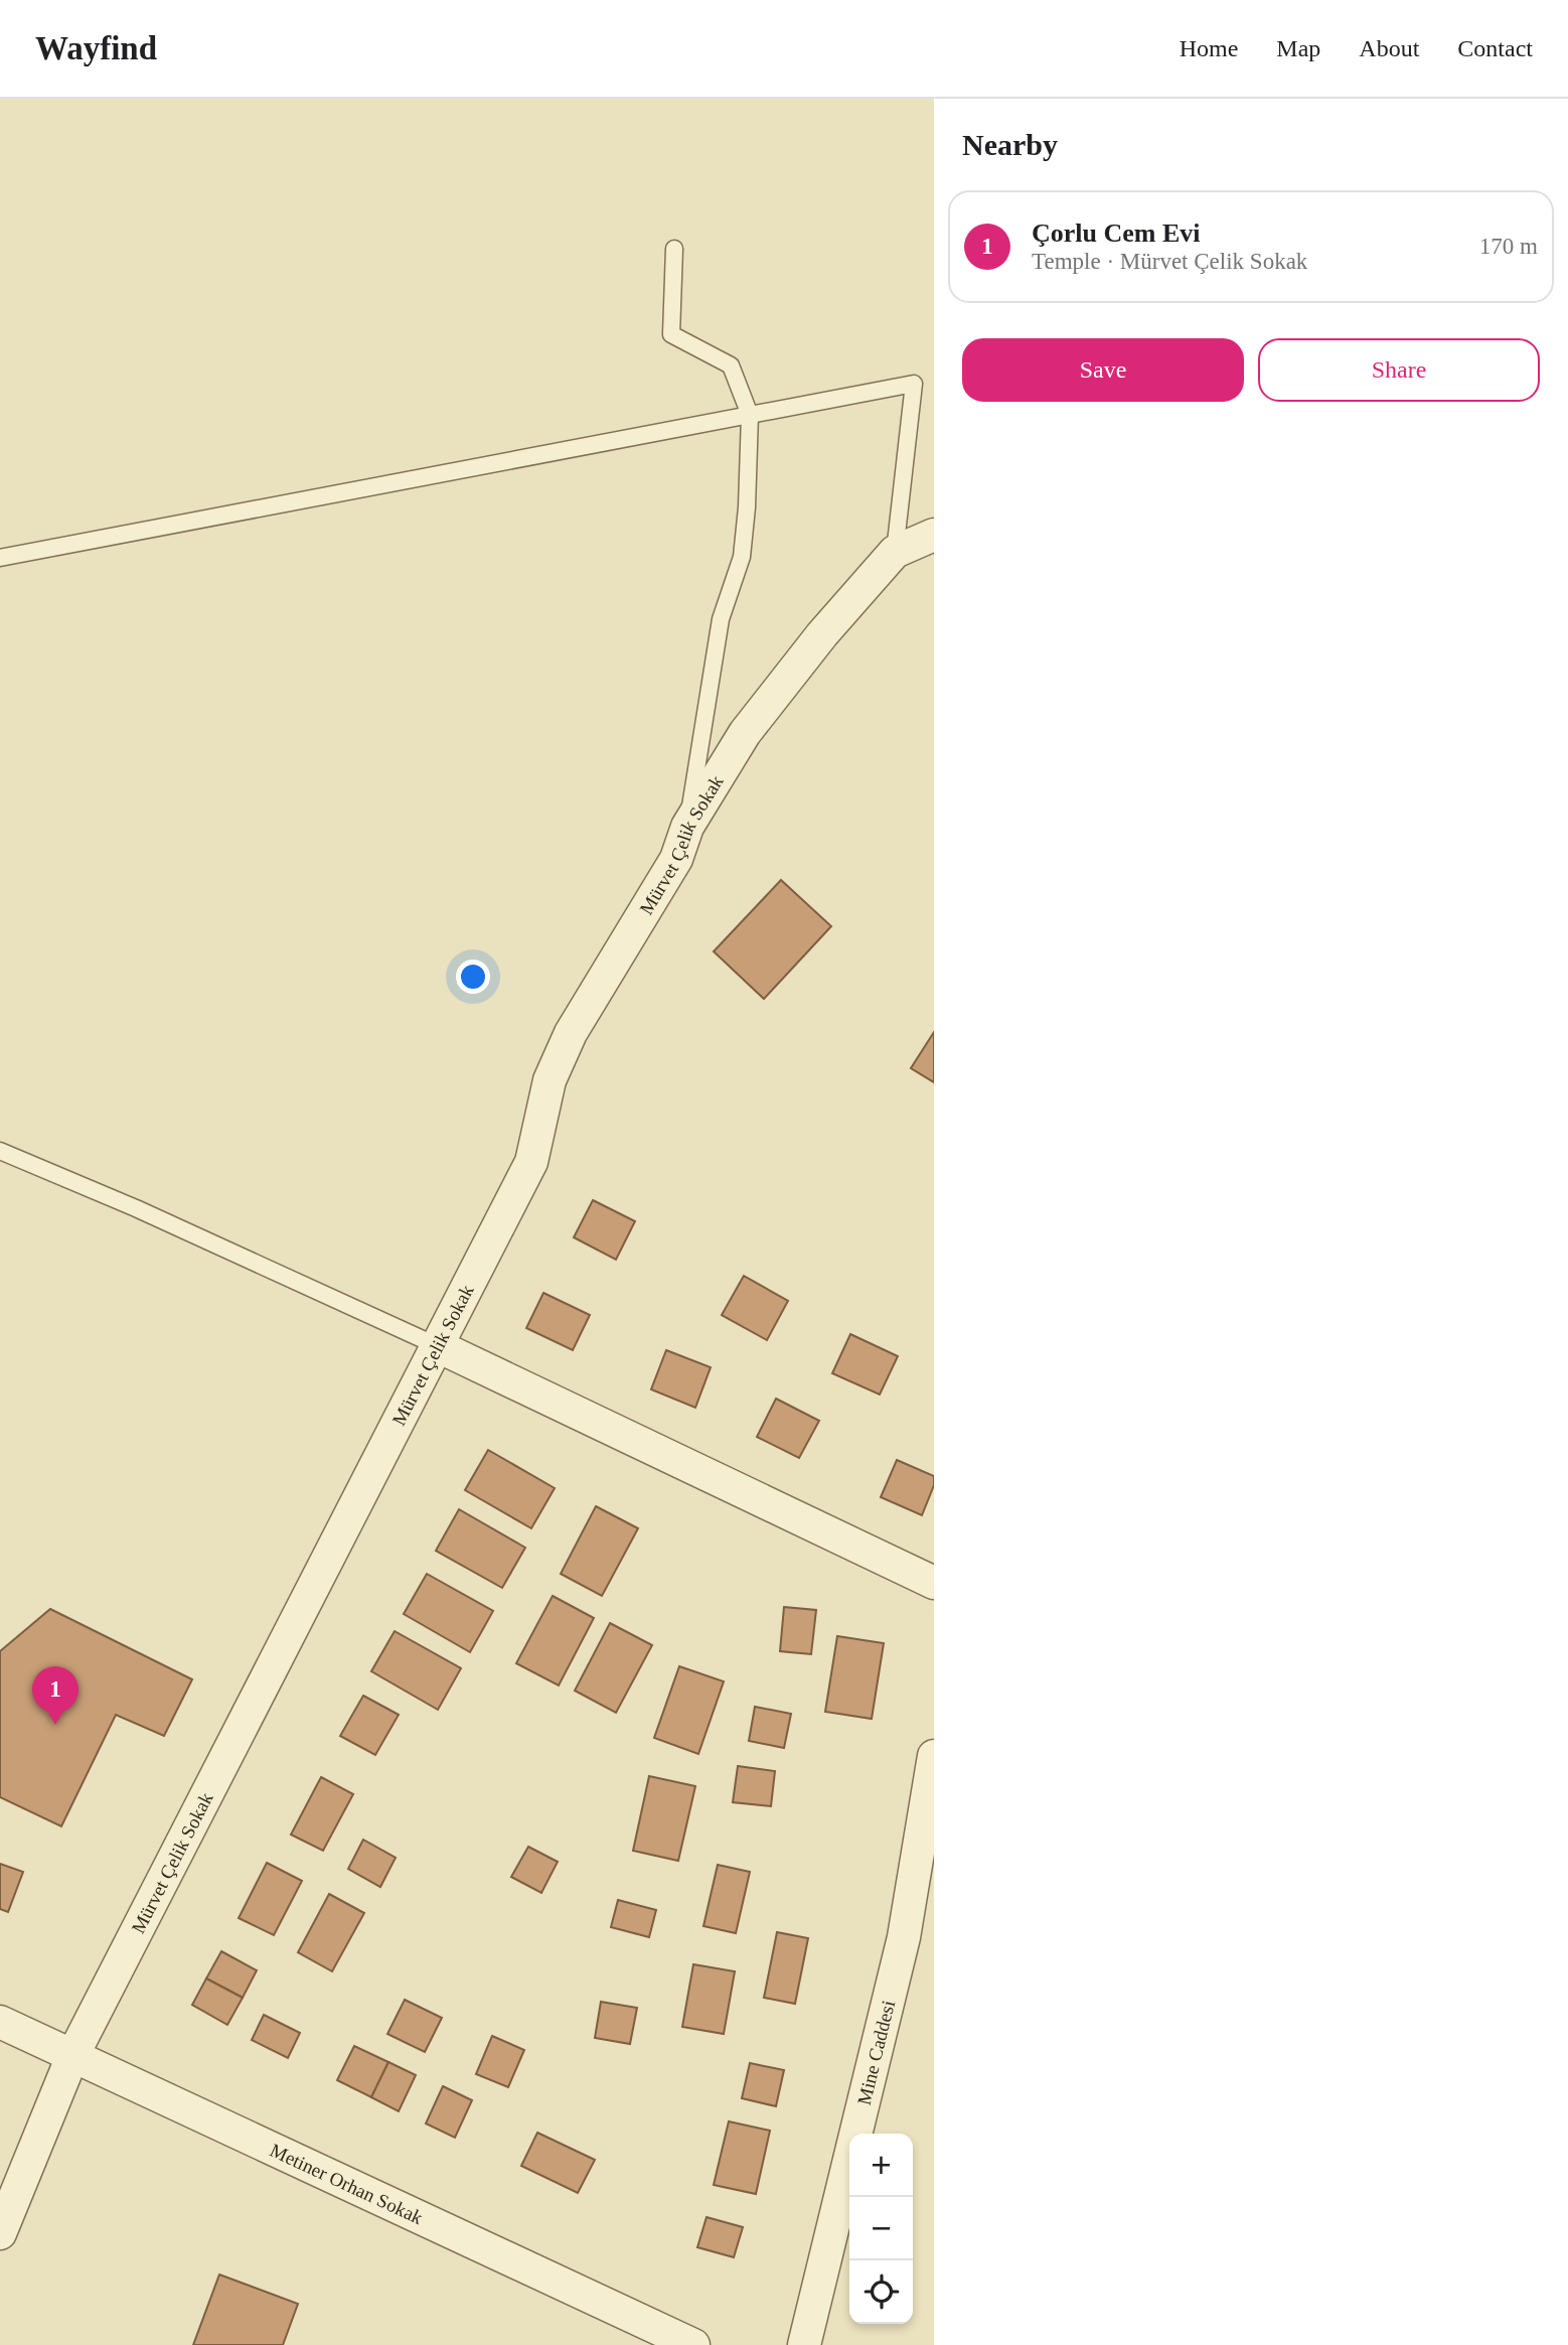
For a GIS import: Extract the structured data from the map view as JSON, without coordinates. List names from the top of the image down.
{
  "streets": {
    "street": ["Mürvet Çelik Sokak", "Mine Caddesi", "Metiner Orhan Sokak"]
  },
  "crossings": [
    ["Mürvet Çelik Sokak", "Metiner Orhan Sokak"]
  ],
  "page": {
    "header": "Wayfind",
    "nav": [
      "Home",
      "Map",
      "About",
      "Contact"
    ],
    "heading": "Nearby",
    "list": [
      {
        "mark": "1",
        "name": "Çorlu Cem Evi",
        "note": "Temple · Mürvet Çelik Sokak",
        "value": "170 m"
      }
    ],
    "buttons": ["Save", "Share"],
    "pins": "1",
    "map_buttons": ["+", "−"]
  }
}
